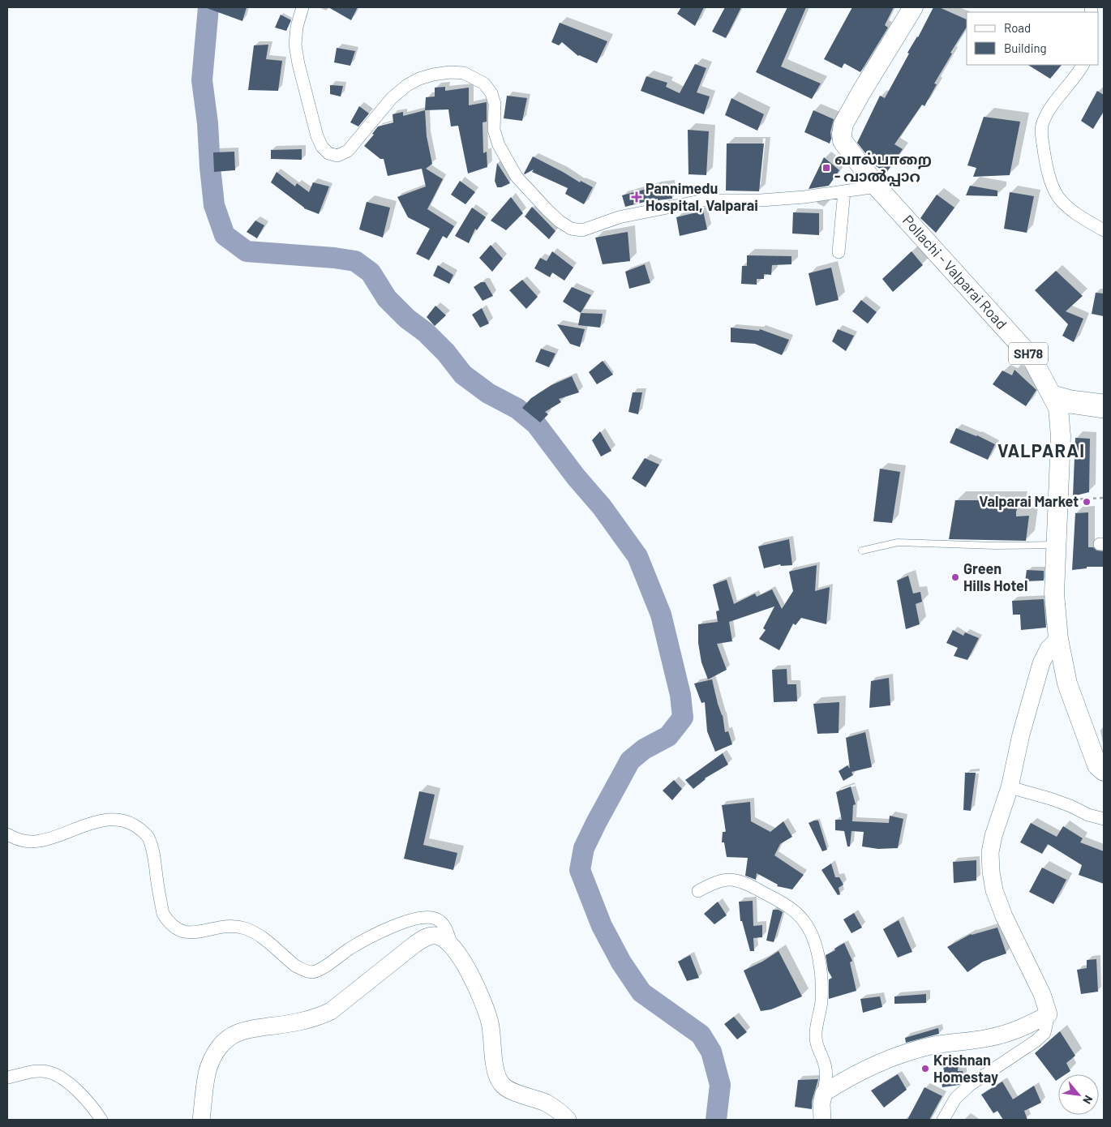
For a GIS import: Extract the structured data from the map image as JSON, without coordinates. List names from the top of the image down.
{
  "streets": {
    "main road": ["Pollachi - Valparai Road", "SH78"]
  },
  "districts": ["VALPARAI"],
  "places": {
    "transit": ["வால்பாறை - വാൽപ്പാറ"],
    "health": ["Pannimedu Hospital, Valparai"],
    "other": ["Valparai Market", "Green Hills Hotel", "Krishnan Homestay"]
  },
  "legend": ["Road", "Building"],
  "north": "bottom right"
}
